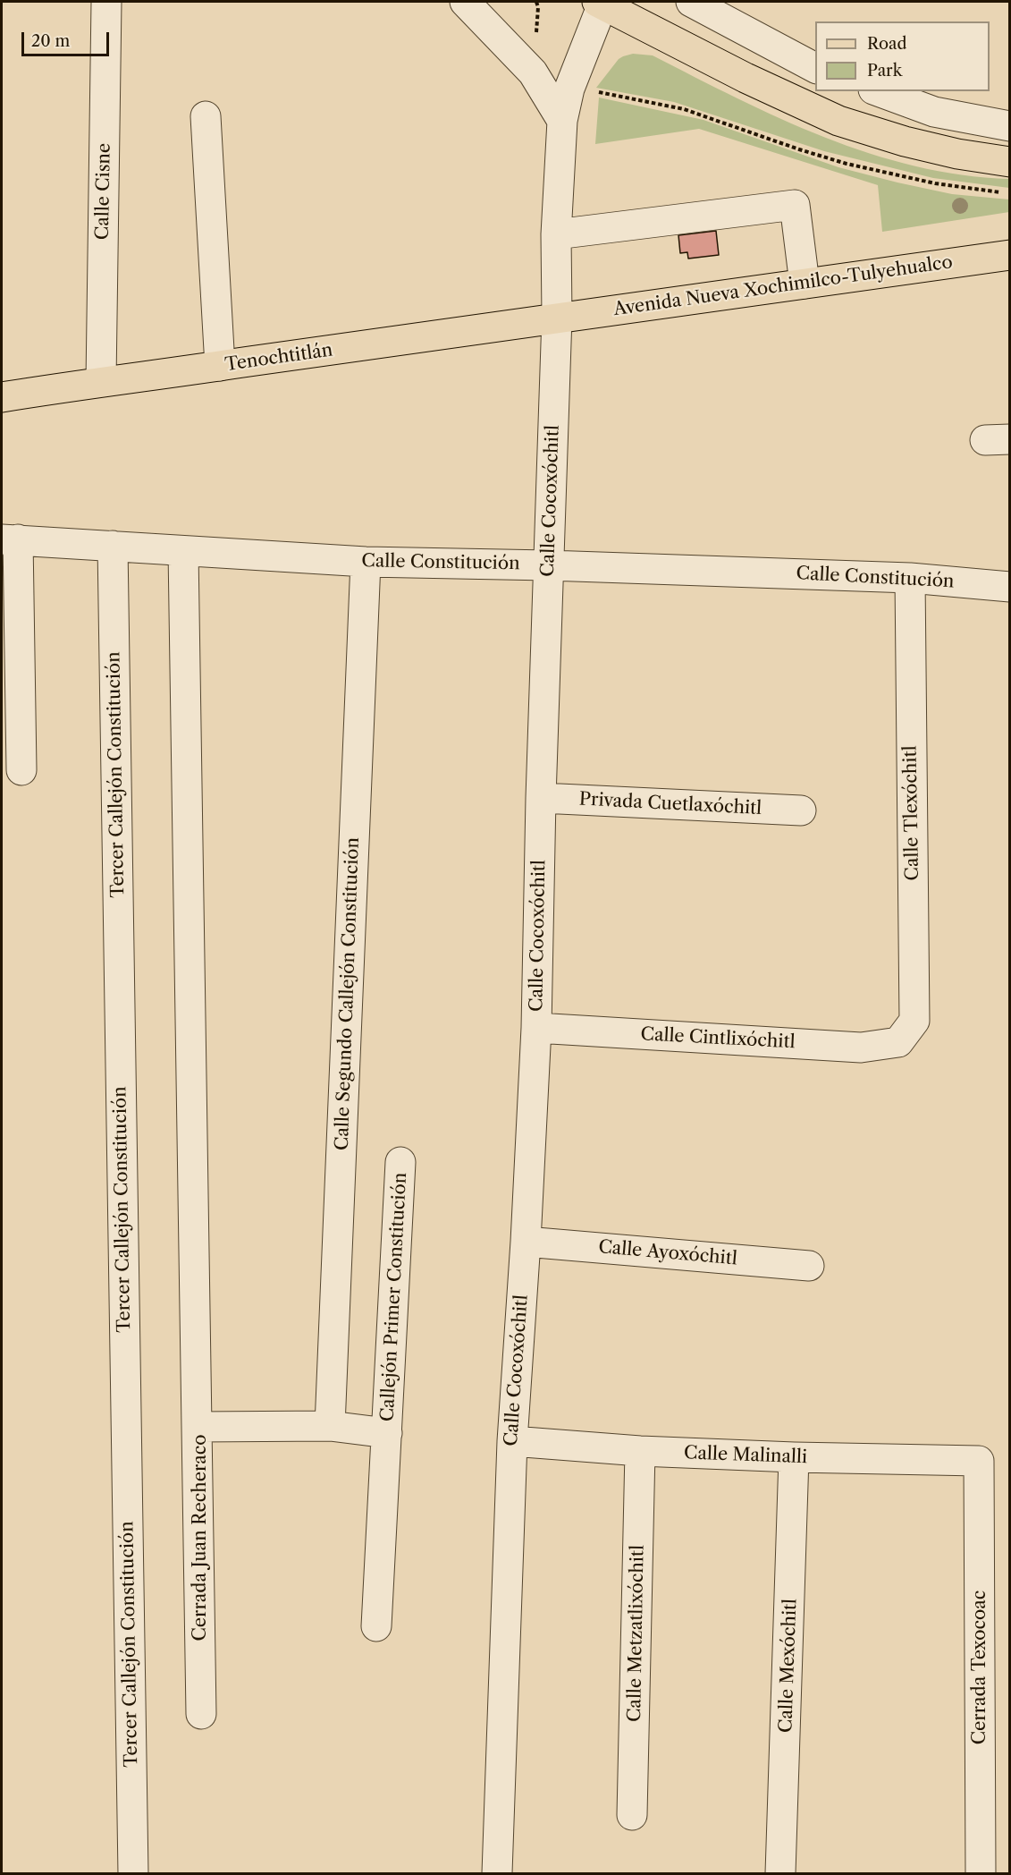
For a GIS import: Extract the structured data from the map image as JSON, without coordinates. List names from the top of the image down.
{
  "streets": {
    "main road": ["Avenida Nueva Xochimilco-Tulyehualco", "Tenochtitlán"],
    "street": [
      "Calle Cisne",
      "Calle Cocoxóchitl",
      "Calle Constitución",
      "Tercer Callejón Constitución",
      "Privada Cuetlaxóchitl",
      "Calle Tlexóchitl",
      "Calle Segundo Callejón Constitución",
      "Calle Cintlixóchitl",
      "Calle Ayoxóchitl",
      "Callejón Primer Constitución",
      "Calle Malinalli",
      "Cerrada Juan Recheraco",
      "Calle Metzatlixóchitl",
      "Calle Mexóchitl",
      "Cerrada Texocoac"
    ]
  },
  "crossings": [
    ["Calle Cisne", "Tenochtitlán"],
    ["Avenida Nueva Xochimilco-Tulyehualco", "Tenochtitlán"],
    ["Avenida Nueva Xochimilco-Tulyehualco", "Calle Cocoxóchitl"],
    ["Tenochtitlán", "Calle Cocoxóchitl"],
    ["Calle Cocoxóchitl", "Calle Constitución"],
    ["Calle Cocoxóchitl", "Privada Cuetlaxóchitl"],
    ["Calle Cocoxóchitl", "Calle Cintlixóchitl"],
    ["Calle Cocoxóchitl", "Calle Ayoxóchitl"],
    ["Calle Cocoxóchitl", "Calle Malinalli"],
    ["Calle Constitución", "Tercer Callejón Constitución"],
    ["Calle Constitución", "Calle Tlexóchitl"],
    ["Calle Constitución", "Calle Segundo Callejón Constitución"],
    ["Calle Tlexóchitl", "Calle Cintlixóchitl"],
    ["Calle Segundo Callejón Constitución", "Callejón Primer Constitución"],
    ["Calle Segundo Callejón Constitución", "Cerrada Juan Recheraco"],
    ["Callejón Primer Constitución", "Cerrada Juan Recheraco"],
    ["Calle Malinalli", "Calle Metzatlixóchitl"],
    ["Calle Malinalli", "Calle Mexóchitl"],
    ["Calle Malinalli", "Cerrada Texocoac"]
  ],
  "legend": ["Road", "Park"],
  "scale_bar": "20 m"
}
